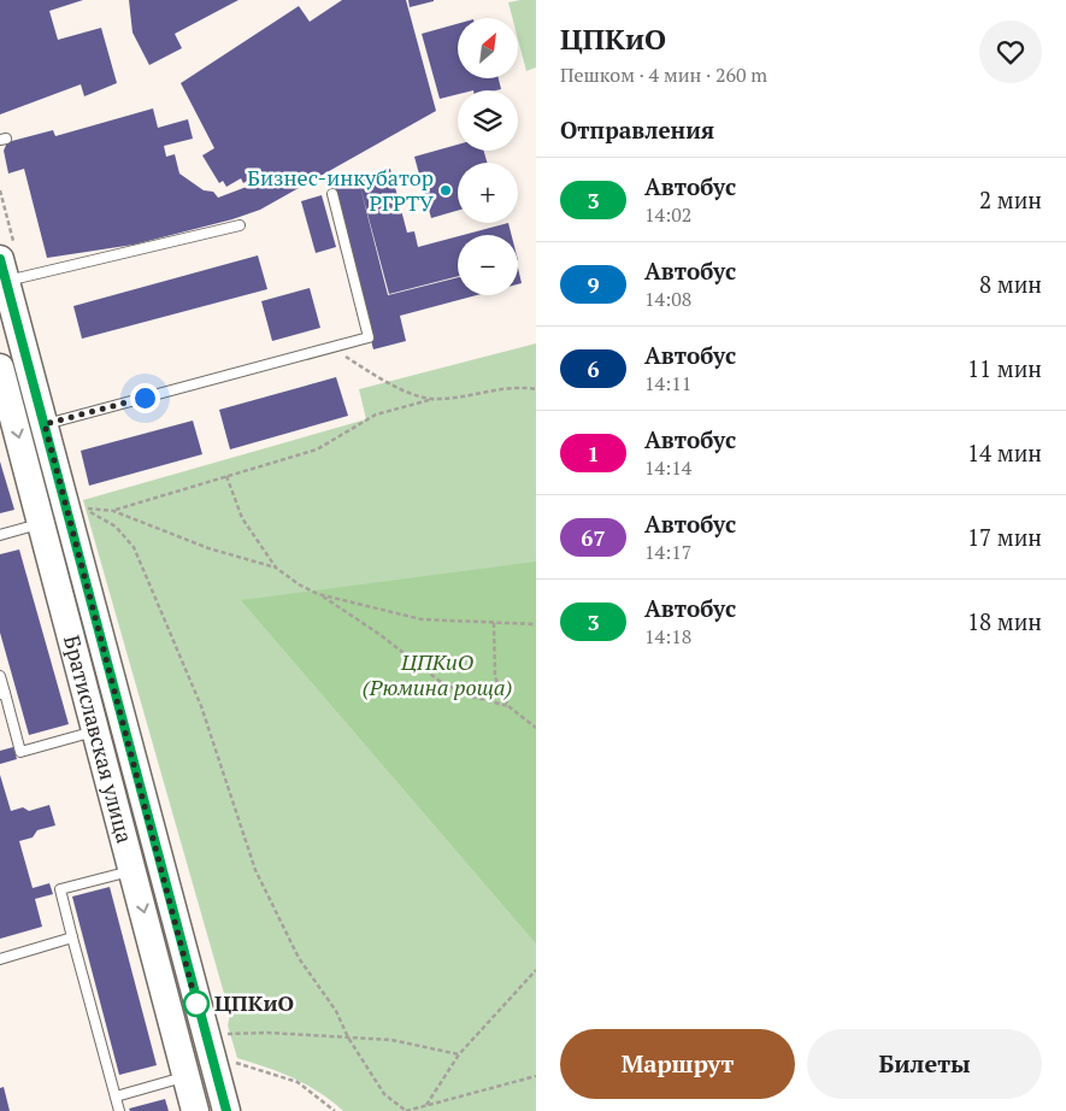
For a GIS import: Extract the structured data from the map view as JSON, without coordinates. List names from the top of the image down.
{
  "streets": {
    "street": ["Братиславская улица"]
  },
  "parks": ["ЦПКиО (Рюмина роща)"],
  "places": ["Бизнес-инкубатор РГРТУ", "ЦПКиО"],
  "lines": ["bus line 3"],
  "north": "top right",
  "page": {
    "heading": [
      ["ЦПКиО", "Пешком · 4 мин · 260 m"],
      "Отправления"
    ],
    "map_buttons": ["+", "−"],
    "list": [
      {
        "mark": "3",
        "name": "Автобус",
        "note": "14:02",
        "value": "2 мин"
      },
      {
        "mark": "9",
        "name": "Автобус",
        "note": "14:08",
        "value": "8 мин"
      },
      {
        "mark": "6",
        "name": "Автобус",
        "note": "14:11",
        "value": "11 мин"
      },
      {
        "mark": "1",
        "name": "Автобус",
        "note": "14:14",
        "value": "14 мин"
      },
      {
        "mark": "67",
        "name": "Автобус",
        "note": "14:17",
        "value": "17 мин"
      },
      {
        "mark": "3",
        "name": "Автобус",
        "note": "14:18",
        "value": "18 мин"
      }
    ],
    "buttons": ["Маршрут", "Билеты"]
  }
}
